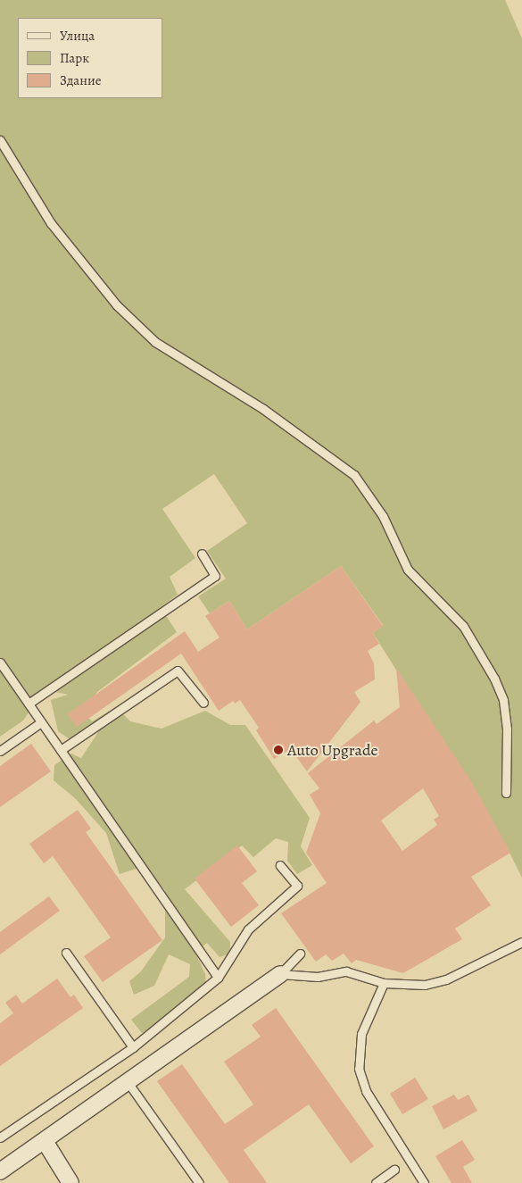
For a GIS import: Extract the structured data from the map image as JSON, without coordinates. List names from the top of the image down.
{
  "places": ["Auto Upgrade"],
  "legend": ["Улица", "Парк", "Здание"]
}
